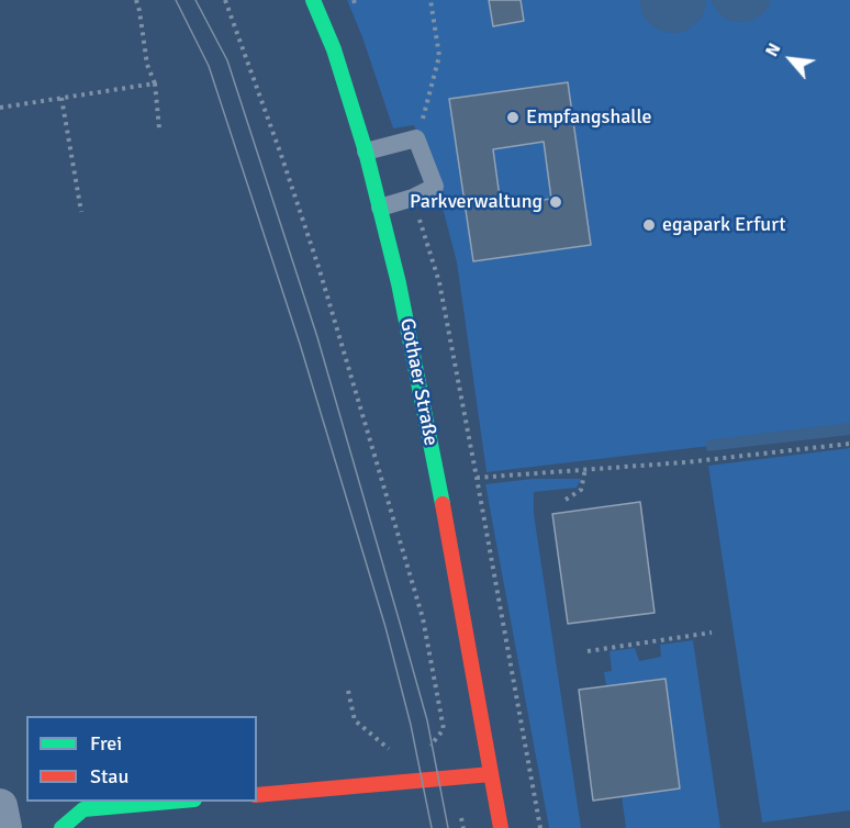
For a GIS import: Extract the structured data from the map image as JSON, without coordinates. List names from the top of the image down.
{
  "streets": {
    "main road": ["Gothaer Straße"]
  },
  "places": ["Empfangshalle", "Parkverwaltung", "egapark Erfurt"],
  "legend": ["Frei", "Stau"],
  "north": "top left"
}
